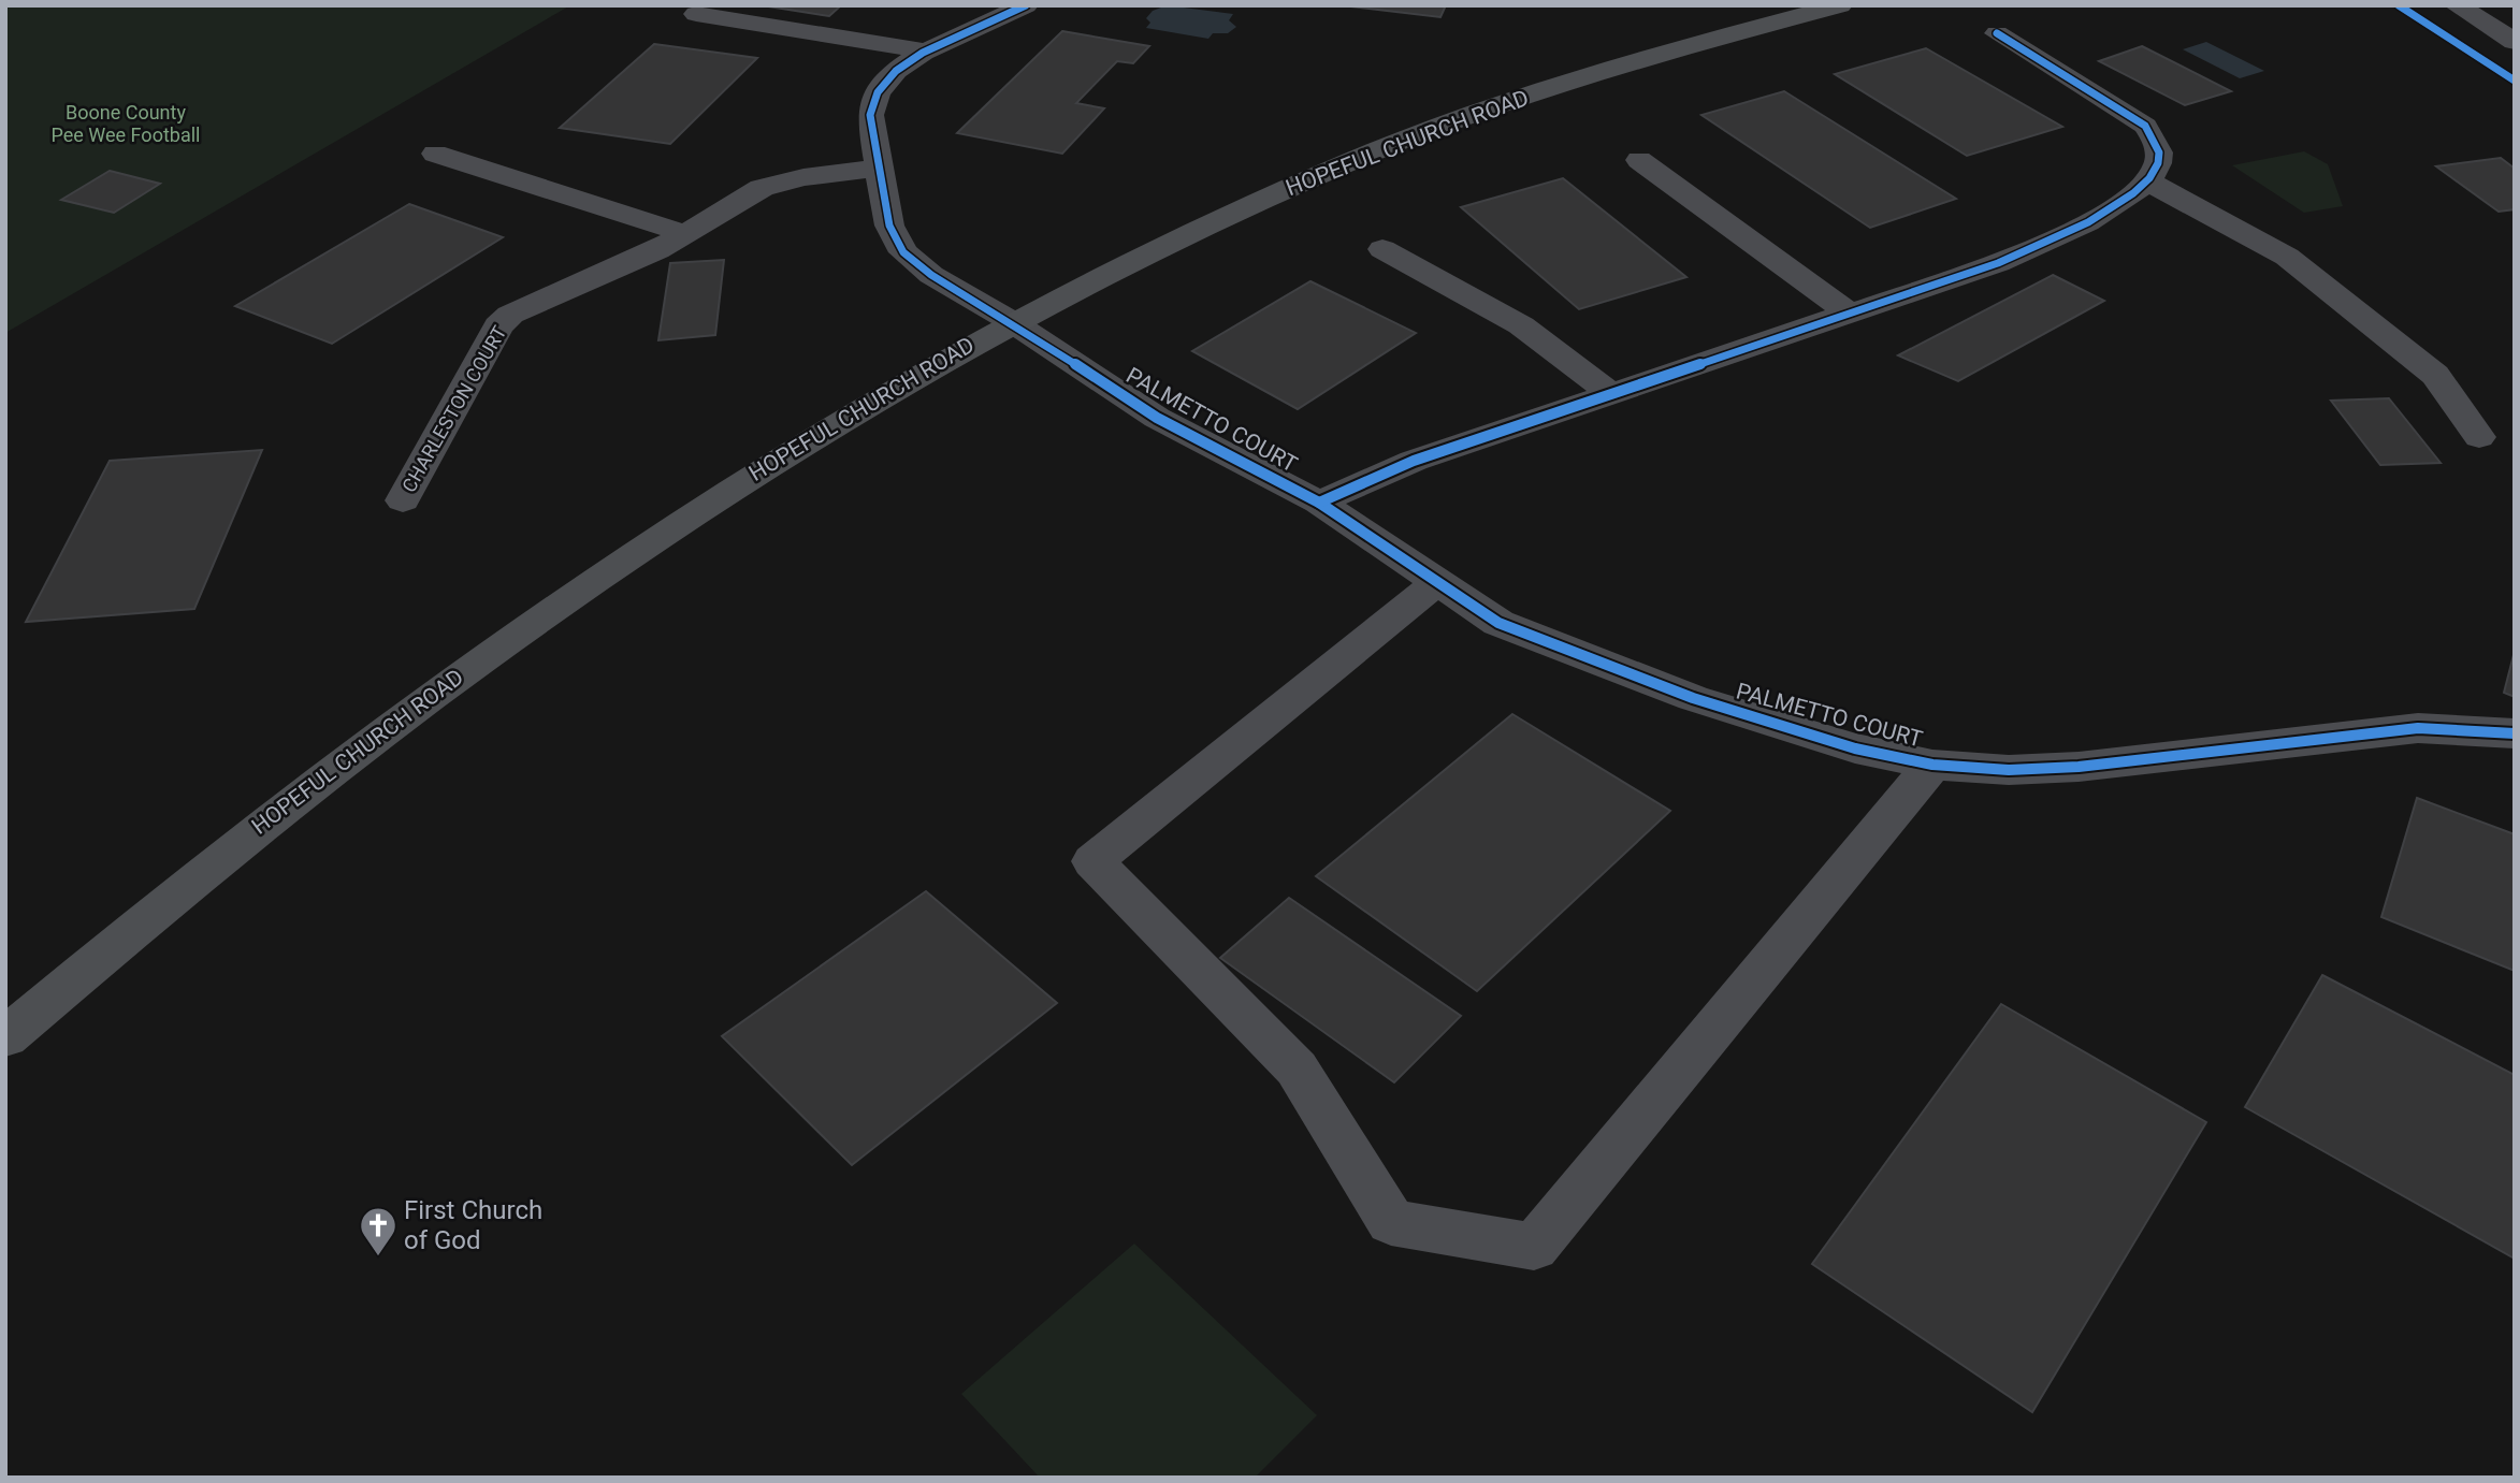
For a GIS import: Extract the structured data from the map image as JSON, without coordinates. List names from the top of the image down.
{
  "streets": {
    "main road": ["HOPEFUL CHURCH ROAD"],
    "street": ["CHARLESTON COURT", "PALMETTO COURT"]
  },
  "crossings": [
    ["HOPEFUL CHURCH ROAD", "PALMETTO COURT"]
  ],
  "parks": ["Boone County Pee Wee Football"],
  "places": {
    "church": ["First Church of God"]
  }
}
